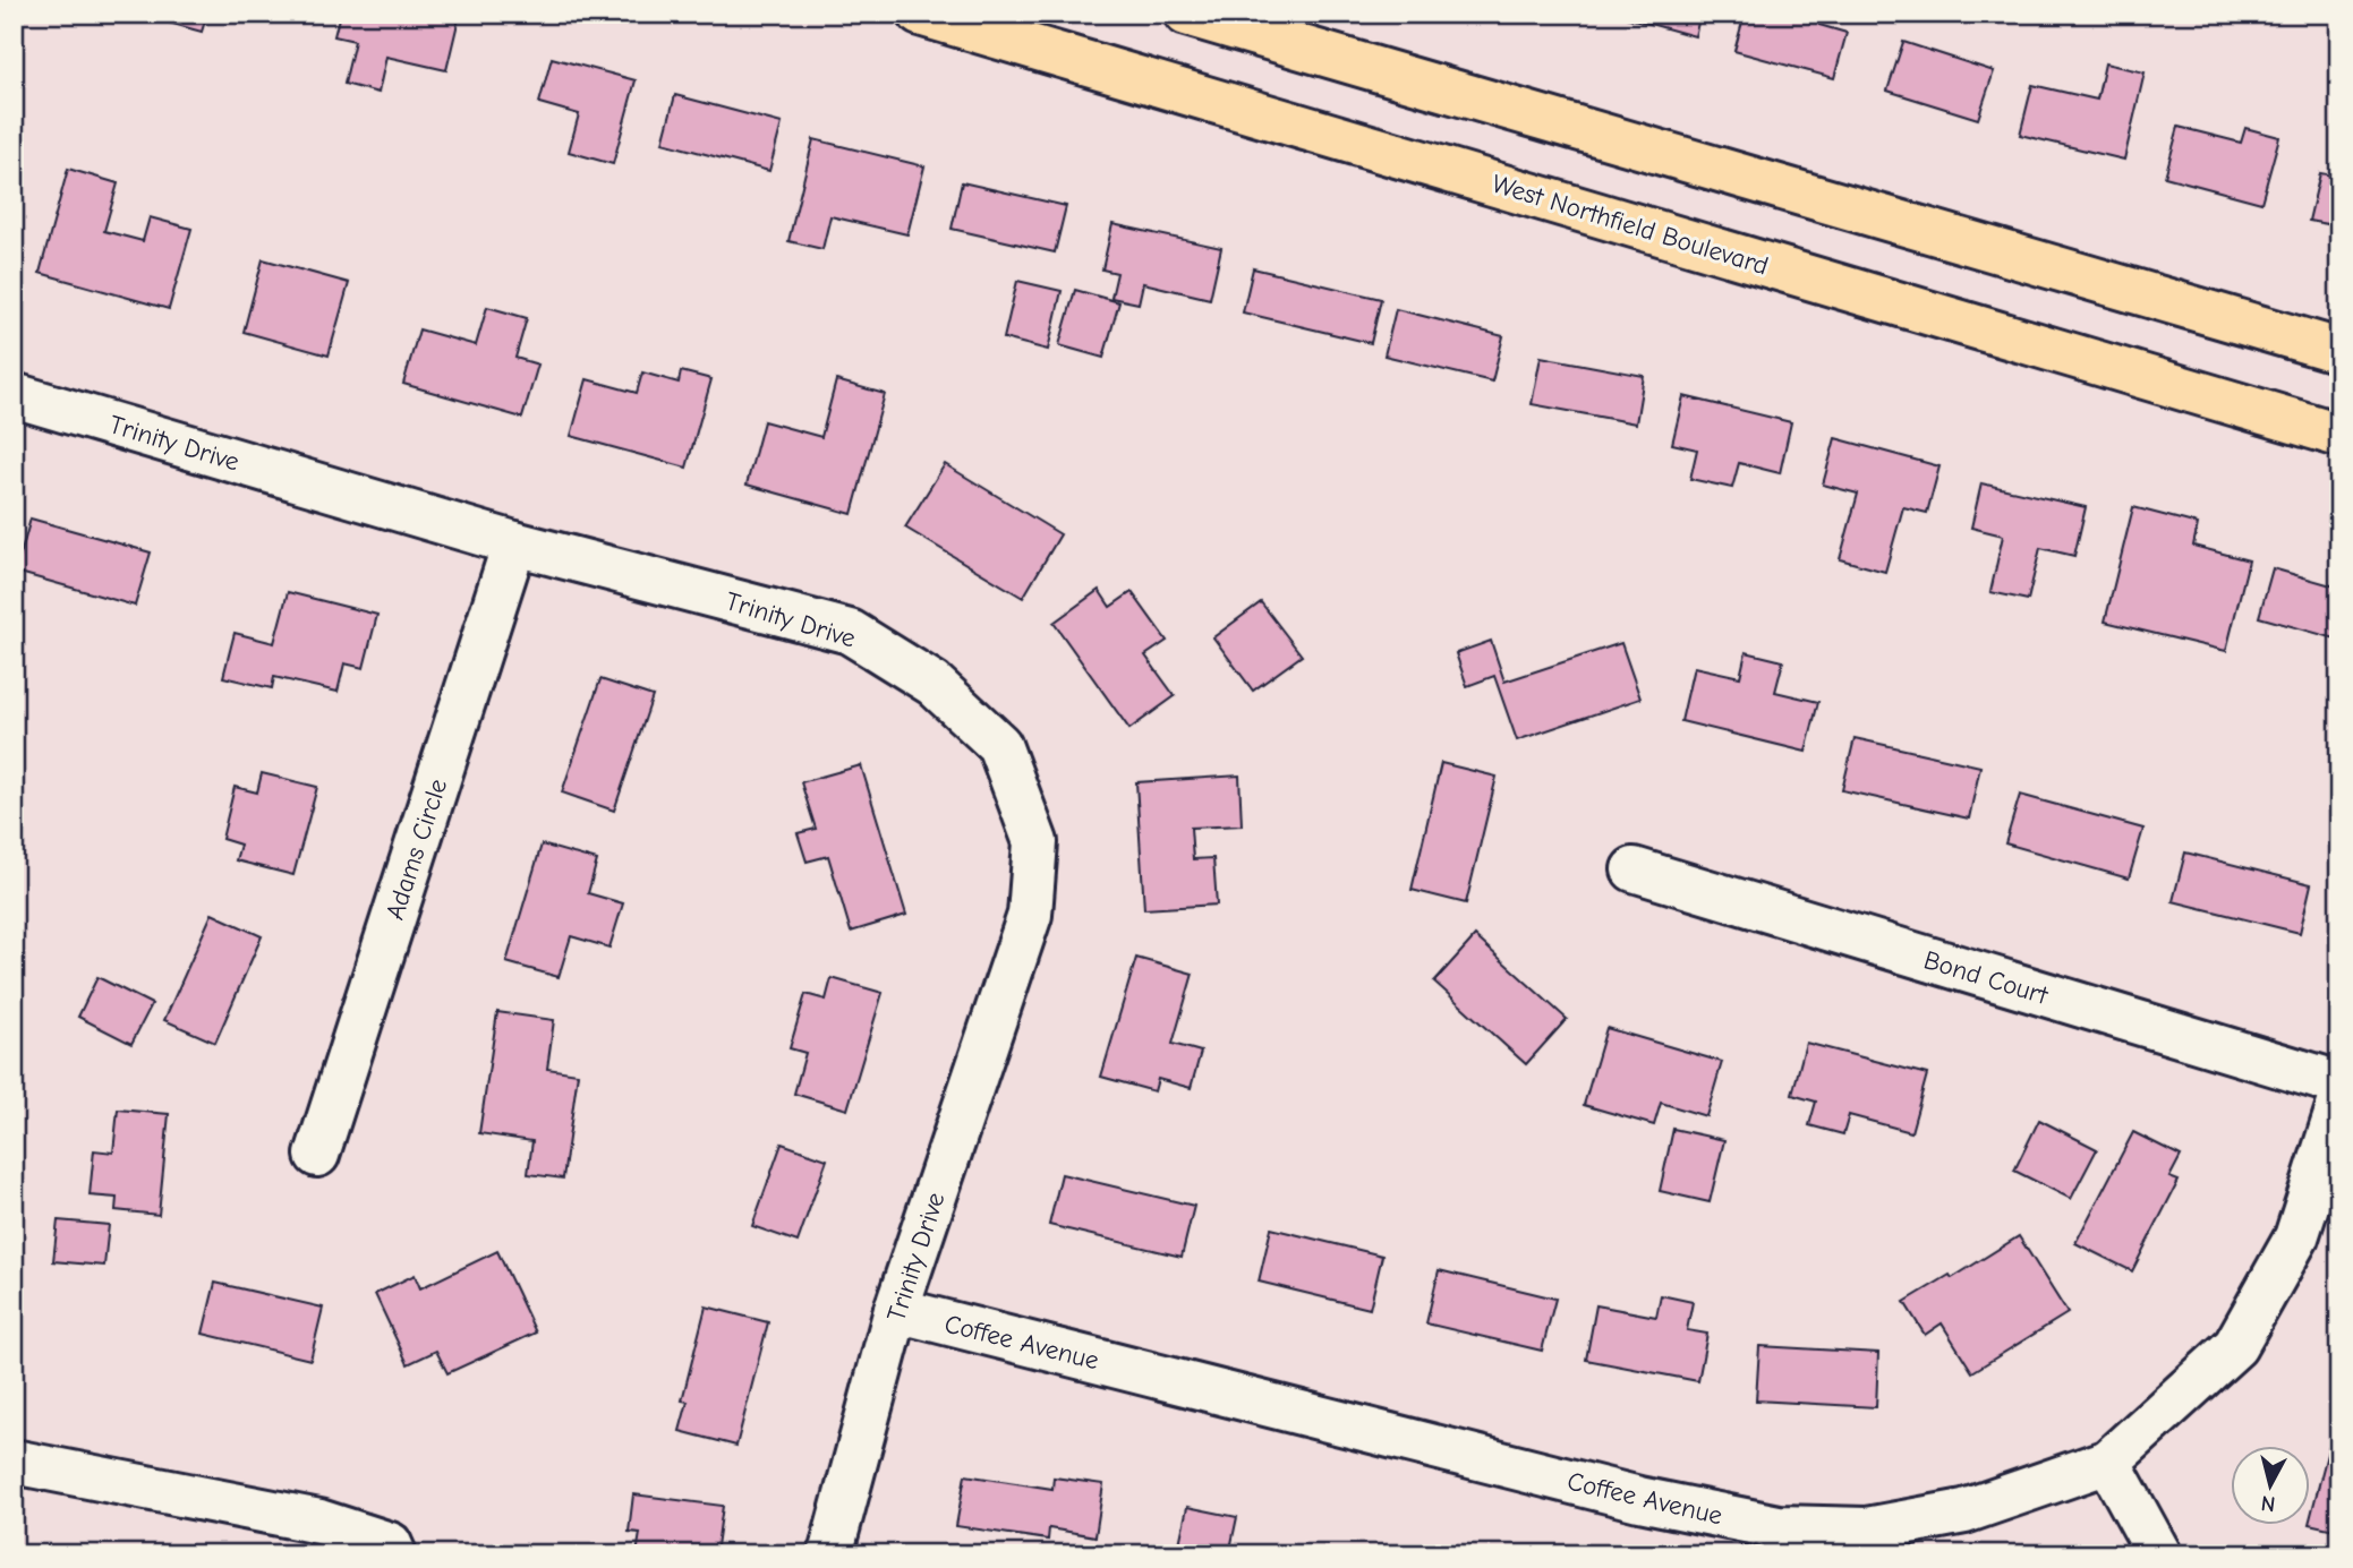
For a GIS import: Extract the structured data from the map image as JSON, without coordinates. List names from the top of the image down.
{
  "streets": {
    "main road": ["West Northfield Boulevard"],
    "street": [
      "Trinity Drive",
      "Adams Circle",
      "Bond Court",
      "Coffee Avenue"
    ]
  },
  "crossings": [
    ["Trinity Drive", "Adams Circle"],
    ["Trinity Drive", "Coffee Avenue"]
  ],
  "north": "bottom"
}
